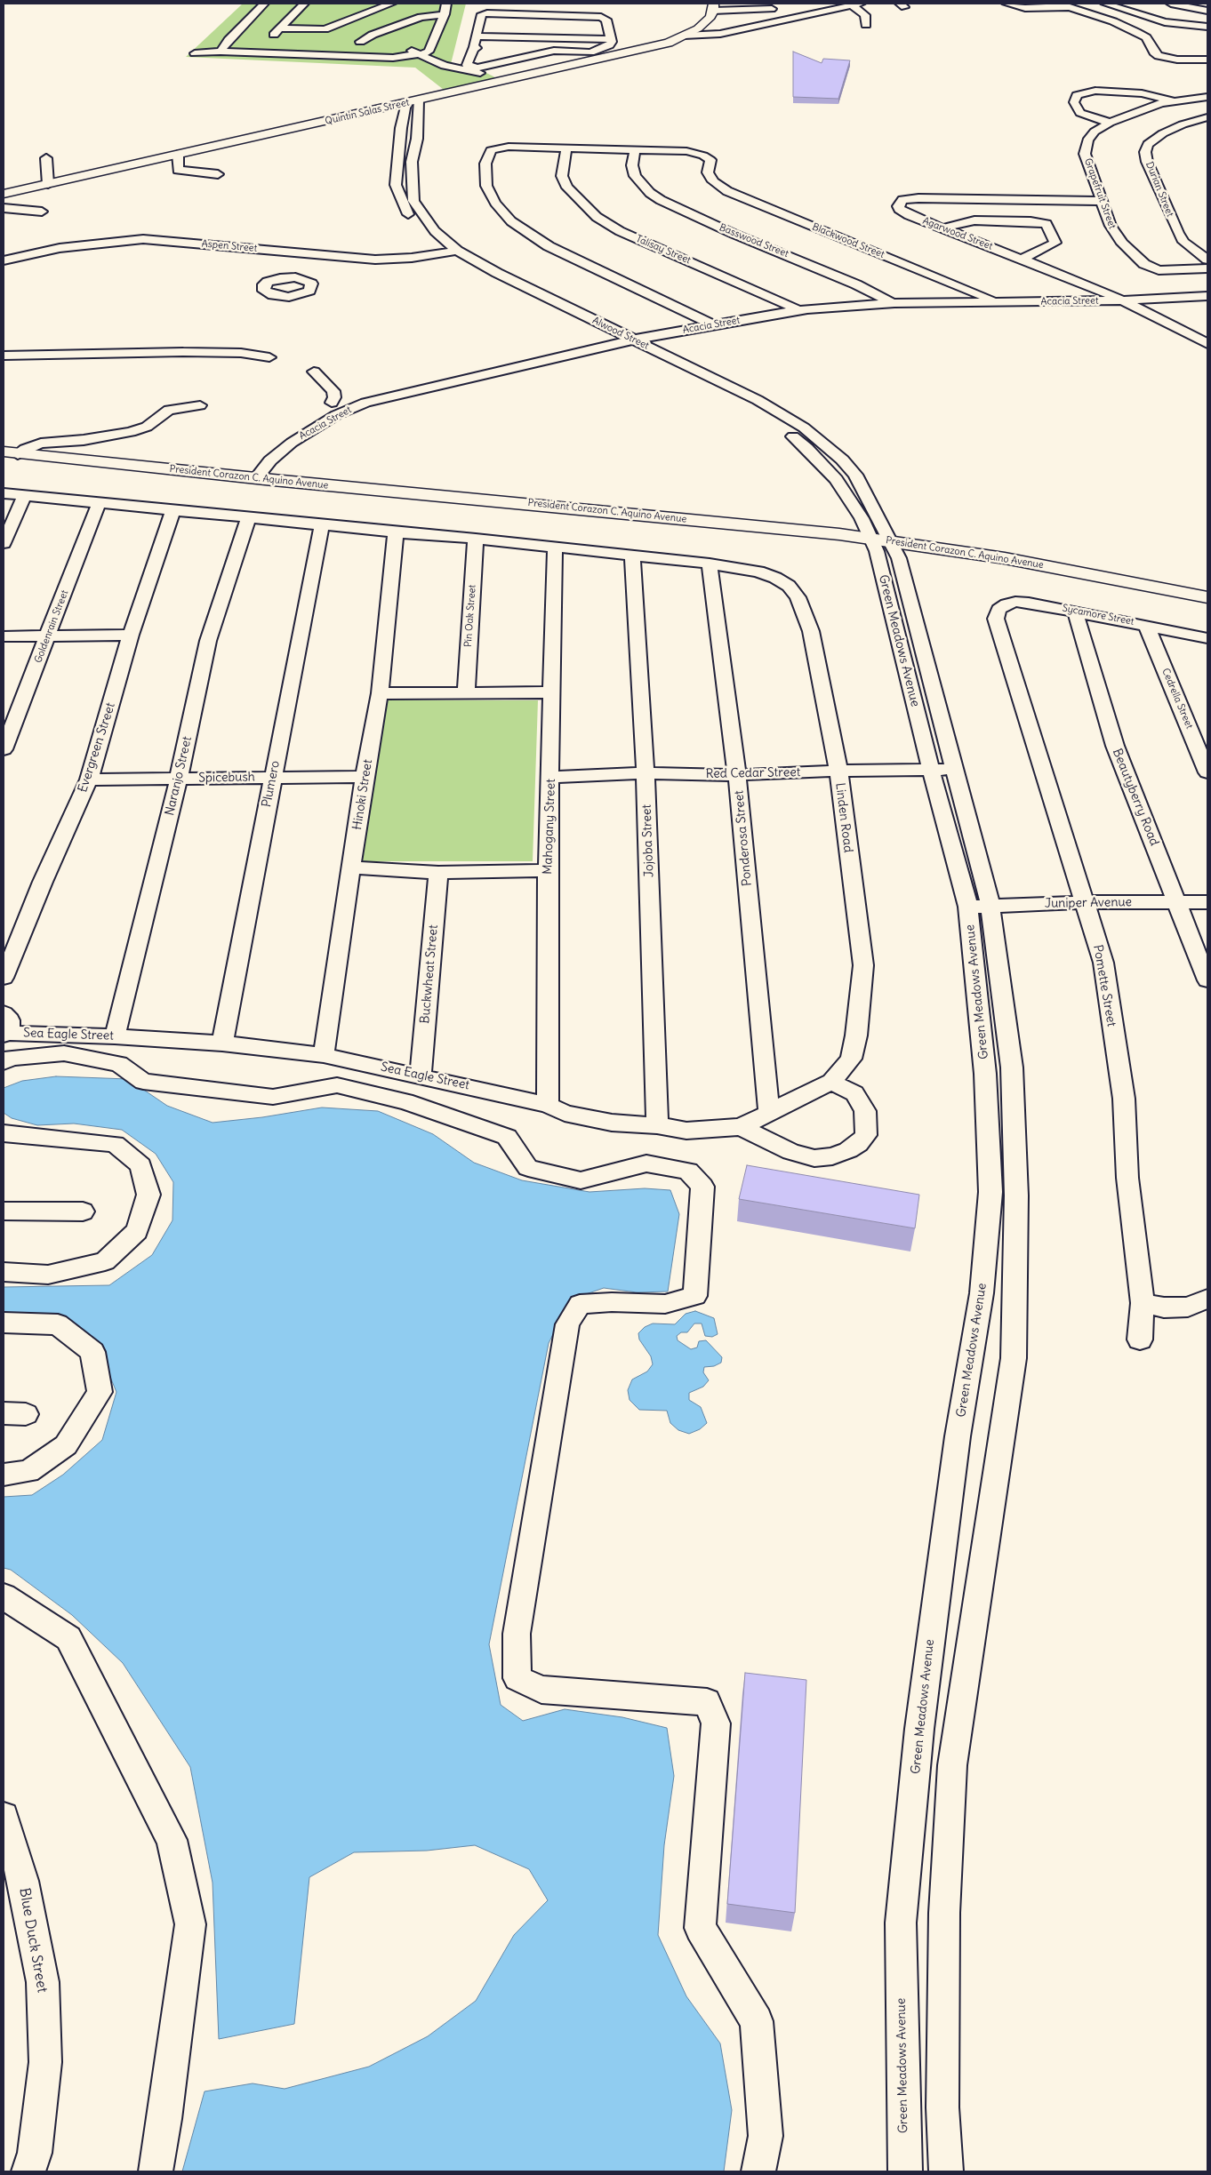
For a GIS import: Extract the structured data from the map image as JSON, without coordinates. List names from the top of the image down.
{
  "streets": {
    "main road": ["Quintin Salas Street", "President Corazon C. Aquino Avenue"],
    "street": [
      "Durian Street",
      "Grapefruit Street",
      "Agarwood Street",
      "Basswood Street",
      "Blackwood Street",
      "Aspen Street",
      "Talisay Street",
      "Acacia Street",
      "Alwood Street",
      "Sycamore Street",
      "Pin Oak Street",
      "Goldenrain Street",
      "Green Meadows Avenue",
      "Cedrella Street",
      "Evergreen Street",
      "Red Cedar Street",
      "Naranjo Street",
      "Spicebush",
      "Plumero",
      "Hinoki Street",
      "Beautyberry Road",
      "Linden Road",
      "Mahogany Street",
      "Ponderosa Street",
      "Jojoba Street",
      "Juniper Avenue",
      "Buckwheat Street",
      "Pomette Street",
      "Sea Eagle Street",
      "Blue Duck Street"
    ]
  },
  "crossings": [
    ["Quintin Salas Street", "Alwood Street"],
    ["Grapefruit Street", "Agarwood Street"],
    ["Agarwood Street", "Acacia Street"],
    ["Basswood Street", "Blackwood Street"],
    ["Basswood Street", "Acacia Street"],
    ["Blackwood Street", "Acacia Street"],
    ["Aspen Street", "Alwood Street"],
    ["Talisay Street", "Acacia Street"],
    ["Acacia Street", "Alwood Street"],
    ["Acacia Street", "President Corazon C. Aquino Avenue"],
    ["Alwood Street", "President Corazon C. Aquino Avenue"],
    ["Alwood Street", "Green Meadows Avenue"],
    ["President Corazon C. Aquino Avenue", "Green Meadows Avenue"],
    ["Sycamore Street", "Cedrella Street"],
    ["Sycamore Street", "Beautyberry Road"],
    ["Sycamore Street", "Pomette Street"],
    ["Pin Oak Street", "Linden Road"],
    ["Goldenrain Street", "Linden Road"],
    ["Green Meadows Avenue", "Red Cedar Street"],
    ["Green Meadows Avenue", "Juniper Avenue"],
    ["Evergreen Street", "Spicebush"],
    ["Evergreen Street", "Linden Road"],
    ["Red Cedar Street", "Linden Road"],
    ["Red Cedar Street", "Mahogany Street"],
    ["Red Cedar Street", "Ponderosa Street"],
    ["Red Cedar Street", "Jojoba Street"],
    ["Naranjo Street", "Spicebush"],
    ["Naranjo Street", "Linden Road"],
    ["Naranjo Street", "Sea Eagle Street"],
    ["Spicebush", "Plumero"],
    ["Spicebush", "Hinoki Street"],
    ["Plumero", "Linden Road"],
    ["Plumero", "Sea Eagle Street"],
    ["Hinoki Street", "Linden Road"],
    ["Hinoki Street", "Sea Eagle Street"],
    ["Beautyberry Road", "Juniper Avenue"],
    ["Linden Road", "Mahogany Street"],
    ["Linden Road", "Ponderosa Street"],
    ["Linden Road", "Jojoba Street"],
    ["Linden Road", "Sea Eagle Street"],
    ["Mahogany Street", "Sea Eagle Street"],
    ["Ponderosa Street", "Sea Eagle Street"],
    ["Jojoba Street", "Sea Eagle Street"],
    ["Juniper Avenue", "Pomette Street"],
    ["Buckwheat Street", "Sea Eagle Street"]
  ]
}
